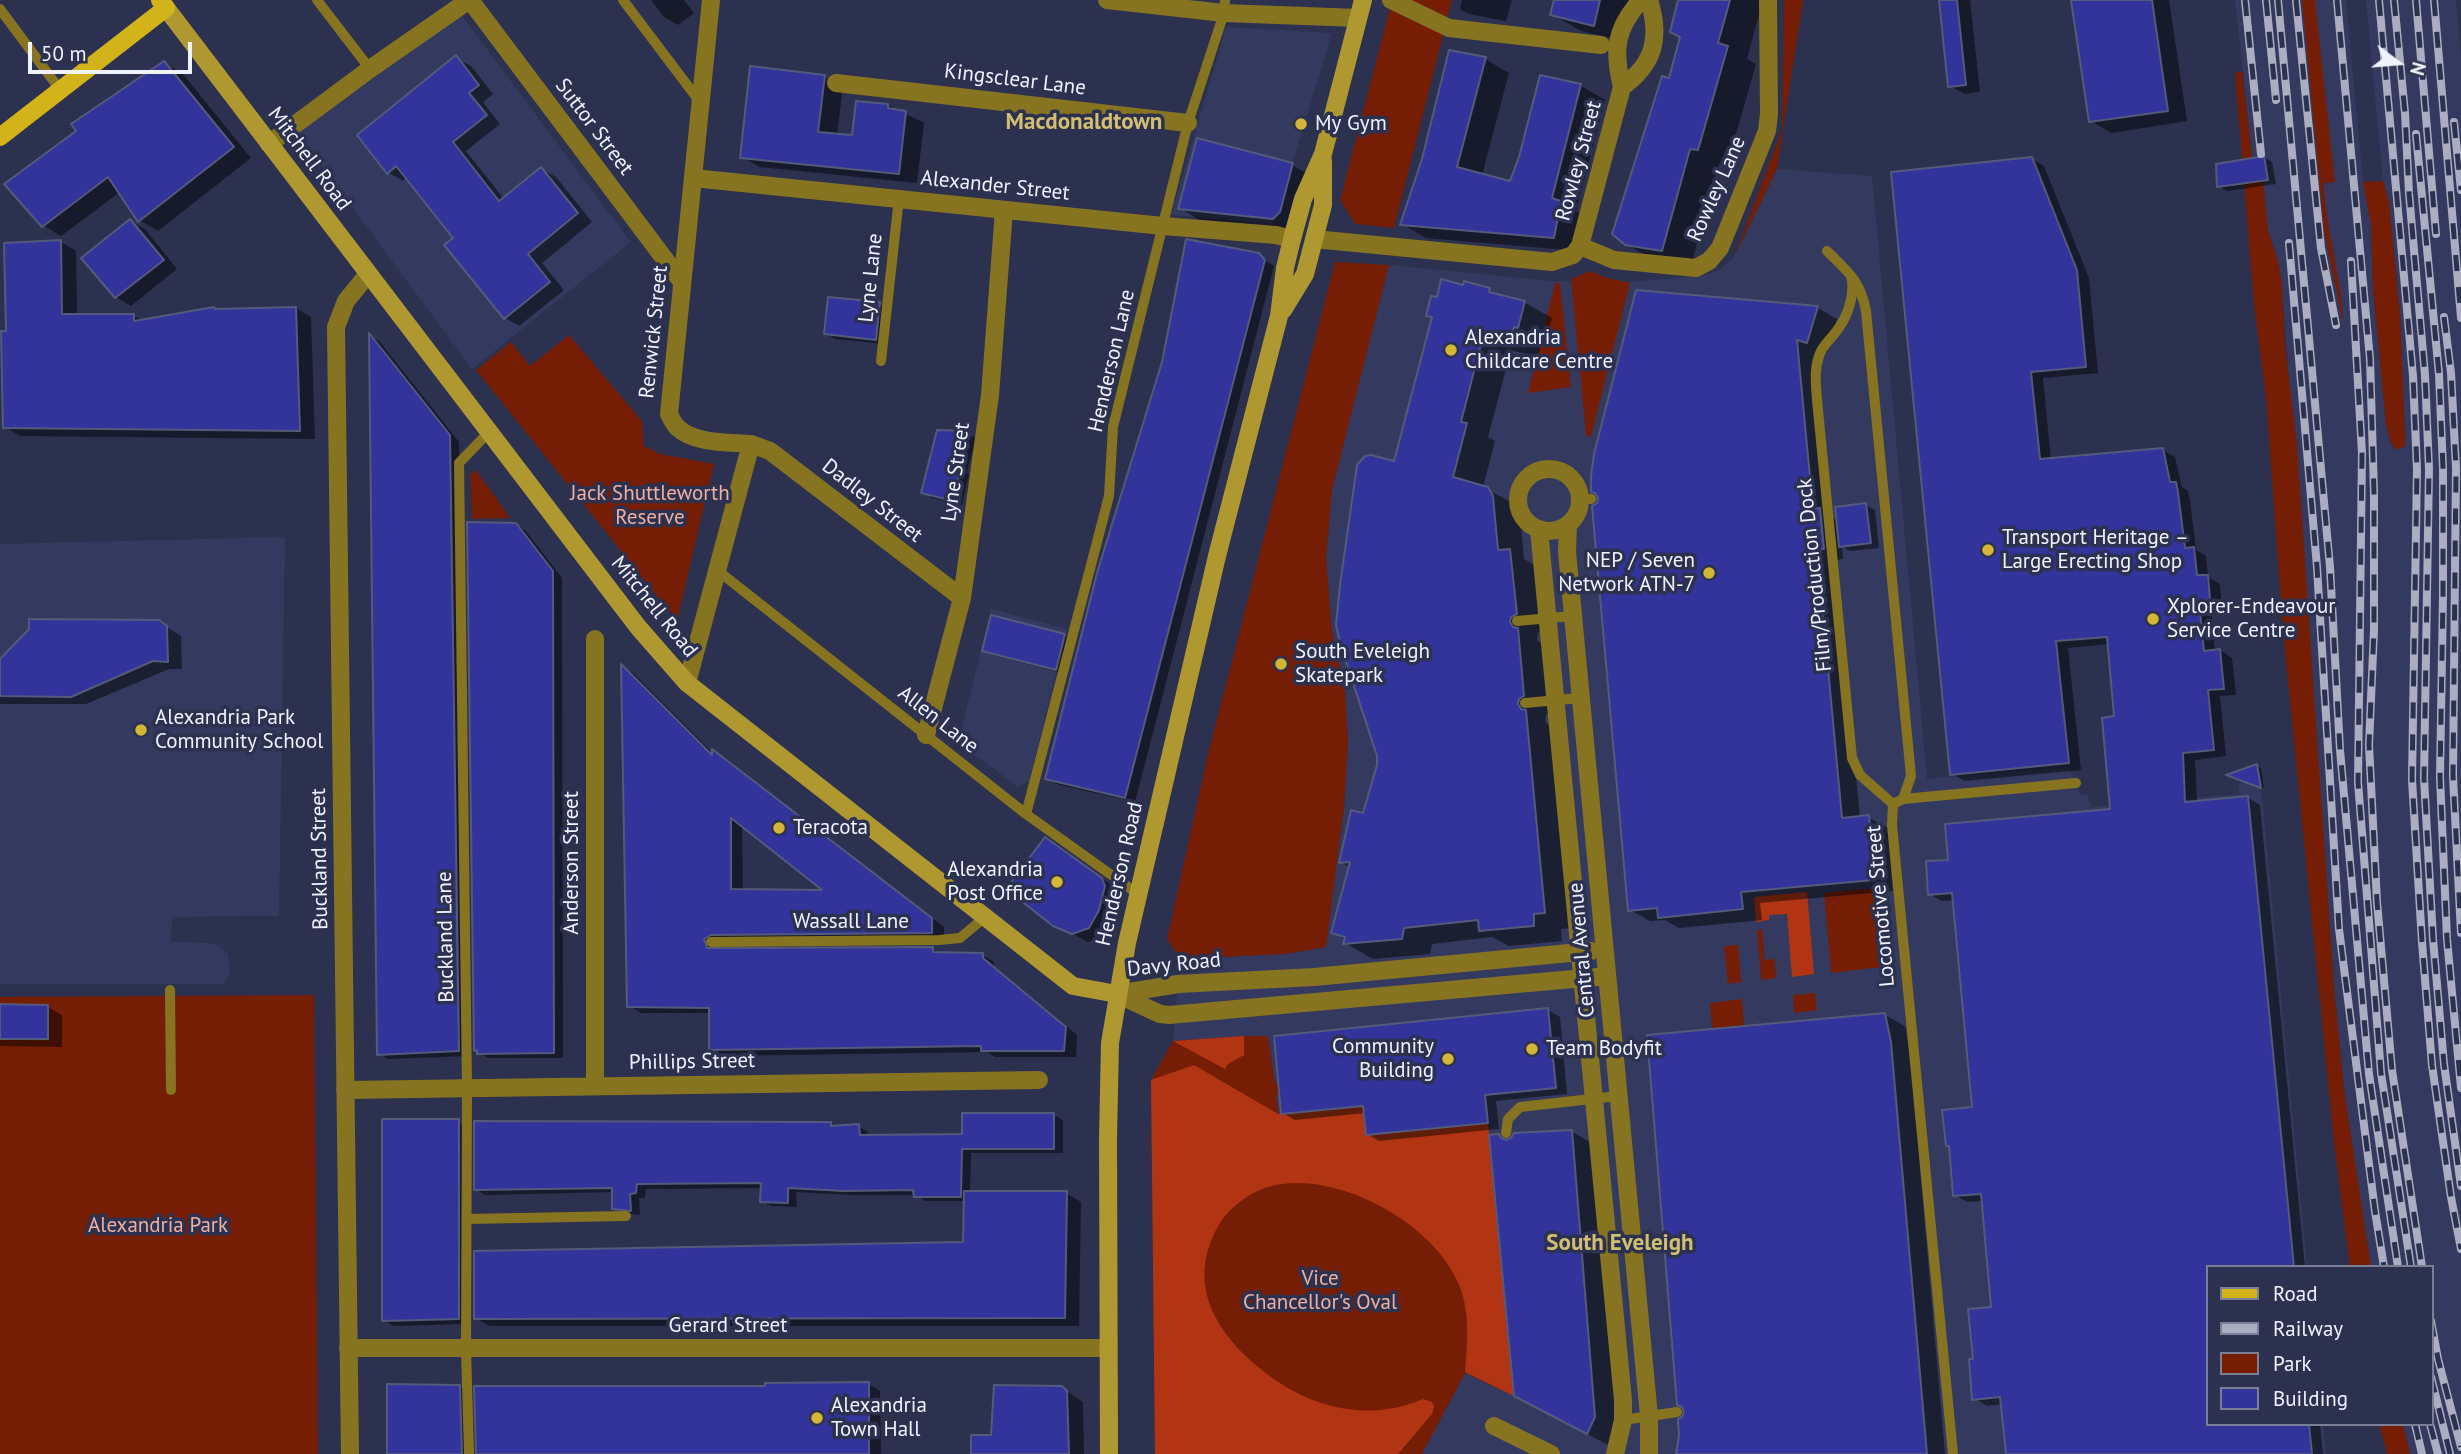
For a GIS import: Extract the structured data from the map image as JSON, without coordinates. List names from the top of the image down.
{
  "streets": {
    "main road": ["Mitchell Road", "Henderson Road"],
    "street": [
      "Kingsclear Lane",
      "Suttor Street",
      "Rowley Street",
      "Alexander Street",
      "Rowley Lane",
      "Renwick Street",
      "Lyne Street",
      "Dadley Street",
      "Buckland Street",
      "Anderson Street",
      "Central Avenue",
      "Davy Road",
      "Phillips Street",
      "Gerard Street"
    ],
    "lane": [
      "Lyne Lane",
      "Henderson Lane",
      "Film/Production Dock",
      "Allen Lane",
      "Locomotive Street",
      "Wassall Lane",
      "Buckland Lane"
    ]
  },
  "crossings": [
    ["Kingsclear Lane", "Henderson Lane"],
    ["Suttor Street", "Renwick Street"],
    ["Mitchell Road", "Buckland Street"],
    ["Mitchell Road", "Henderson Road"],
    ["Mitchell Road", "Wassall Lane"],
    ["Mitchell Road", "Buckland Lane"],
    ["Mitchell Road", "Davy Road"],
    ["Rowley Street", "Rowley Lane"],
    ["Alexander Street", "Lyne Lane"],
    ["Alexander Street", "Renwick Street"],
    ["Alexander Street", "Henderson Lane"],
    ["Alexander Street", "Lyne Street"],
    ["Alexander Street", "Henderson Road"],
    ["Renwick Street", "Dadley Street"],
    ["Henderson Lane", "Allen Lane"],
    ["Lyne Street", "Dadley Street"],
    ["Lyne Street", "Allen Lane"],
    ["Film/Production Dock", "Locomotive Street"],
    ["Allen Lane", "Henderson Road"],
    ["Buckland Street", "Phillips Street"],
    ["Buckland Street", "Gerard Street"],
    ["Anderson Street", "Phillips Street"],
    ["Henderson Road", "Davy Road"],
    ["Henderson Road", "Gerard Street"],
    ["Buckland Lane", "Phillips Street"],
    ["Buckland Lane", "Gerard Street"],
    ["Central Avenue", "Davy Road"]
  ],
  "districts": ["Macdonaldtown", "South Eveleigh"],
  "parks": ["Jack Shuttleworth Reserve", "Alexandria Park", "Vice Chancellor's Oval"],
  "places": [
    "My Gym",
    "Alexandria Childcare Centre",
    "Transport Heritage – Large Erecting Shop",
    "NEP / Seven Network ATN-7",
    "Xplorer-Endeavour Service Centre",
    "South Eveleigh Skatepark",
    "Alexandria Park Community School",
    "Teracota",
    "Alexandria Post Office",
    "Team Bodyfit",
    "Community Building",
    "Alexandria Town Hall"
  ],
  "legend": [
    "Road",
    "Railway",
    "Park",
    "Building"
  ],
  "scale_bar": "50 m",
  "north": "right"
}
